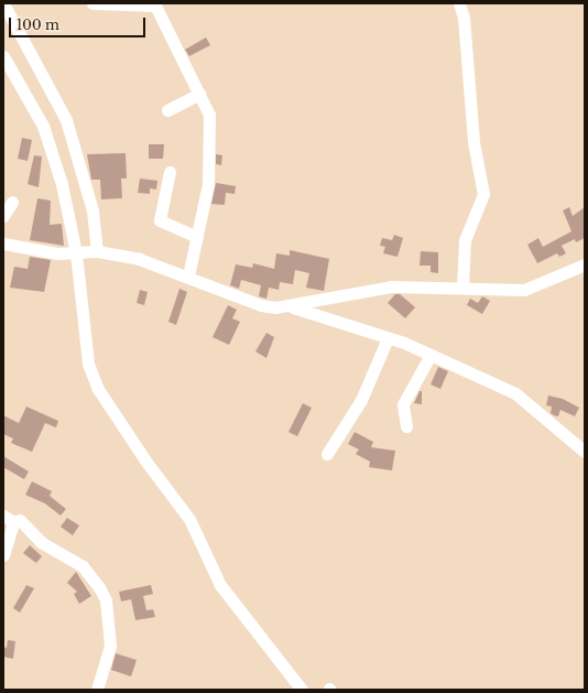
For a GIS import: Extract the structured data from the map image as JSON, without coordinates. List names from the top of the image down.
{
  "scale_bar": "100 m"
}
